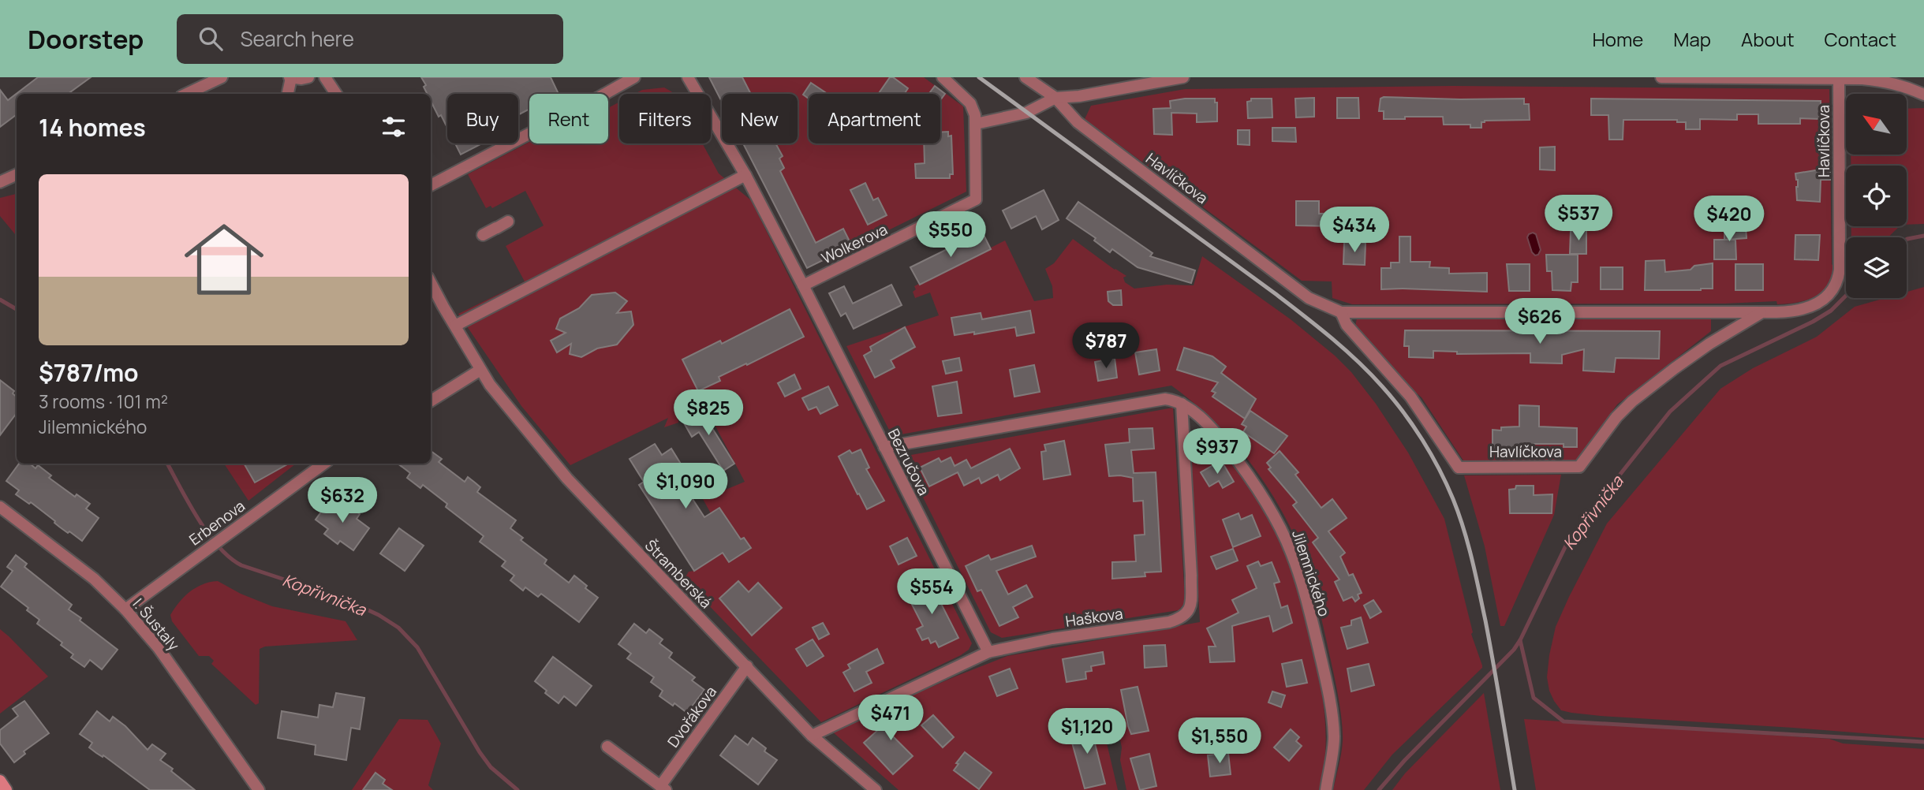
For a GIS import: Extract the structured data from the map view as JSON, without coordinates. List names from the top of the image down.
{
  "streets": {
    "street": [
      "Havlíčkova",
      "Wolkerova",
      "Bezručova",
      "Erbenova",
      "Jilemnického",
      "Štramberská",
      "Haškova",
      "I. Šustaly",
      "Dvořákova"
    ]
  },
  "crossings": [
    ["Wolkerova", "Bezručova"],
    ["Bezručova", "Haškova"],
    ["Erbenova", "I. Šustaly"],
    ["Jilemnického", "Haškova"],
    ["Štramberská", "Haškova"],
    ["Štramberská", "Dvořákova"]
  ],
  "water": ["Kopřivnička"],
  "north": "top left",
  "page": {
    "header": "Doorstep",
    "search": "Search here",
    "nav": [
      "Home",
      "Map",
      "About",
      "Contact"
    ],
    "chip": [
      "Buy",
      "Rent",
      "Filters",
      "New",
      "Apartment"
    ],
    "heading": "14 homes",
    "list": [
      {
        "name": "$787/mo",
        "note": "3 rooms · 101 m² · Jilemnického"
      }
    ],
    "price": [
      "$537",
      "$420",
      "$434",
      "$550",
      "$626",
      "$787",
      "$825",
      "$937",
      "$1,090",
      "$632",
      "$554",
      "$471",
      "$1,120",
      "$1,550"
    ]
  }
}
